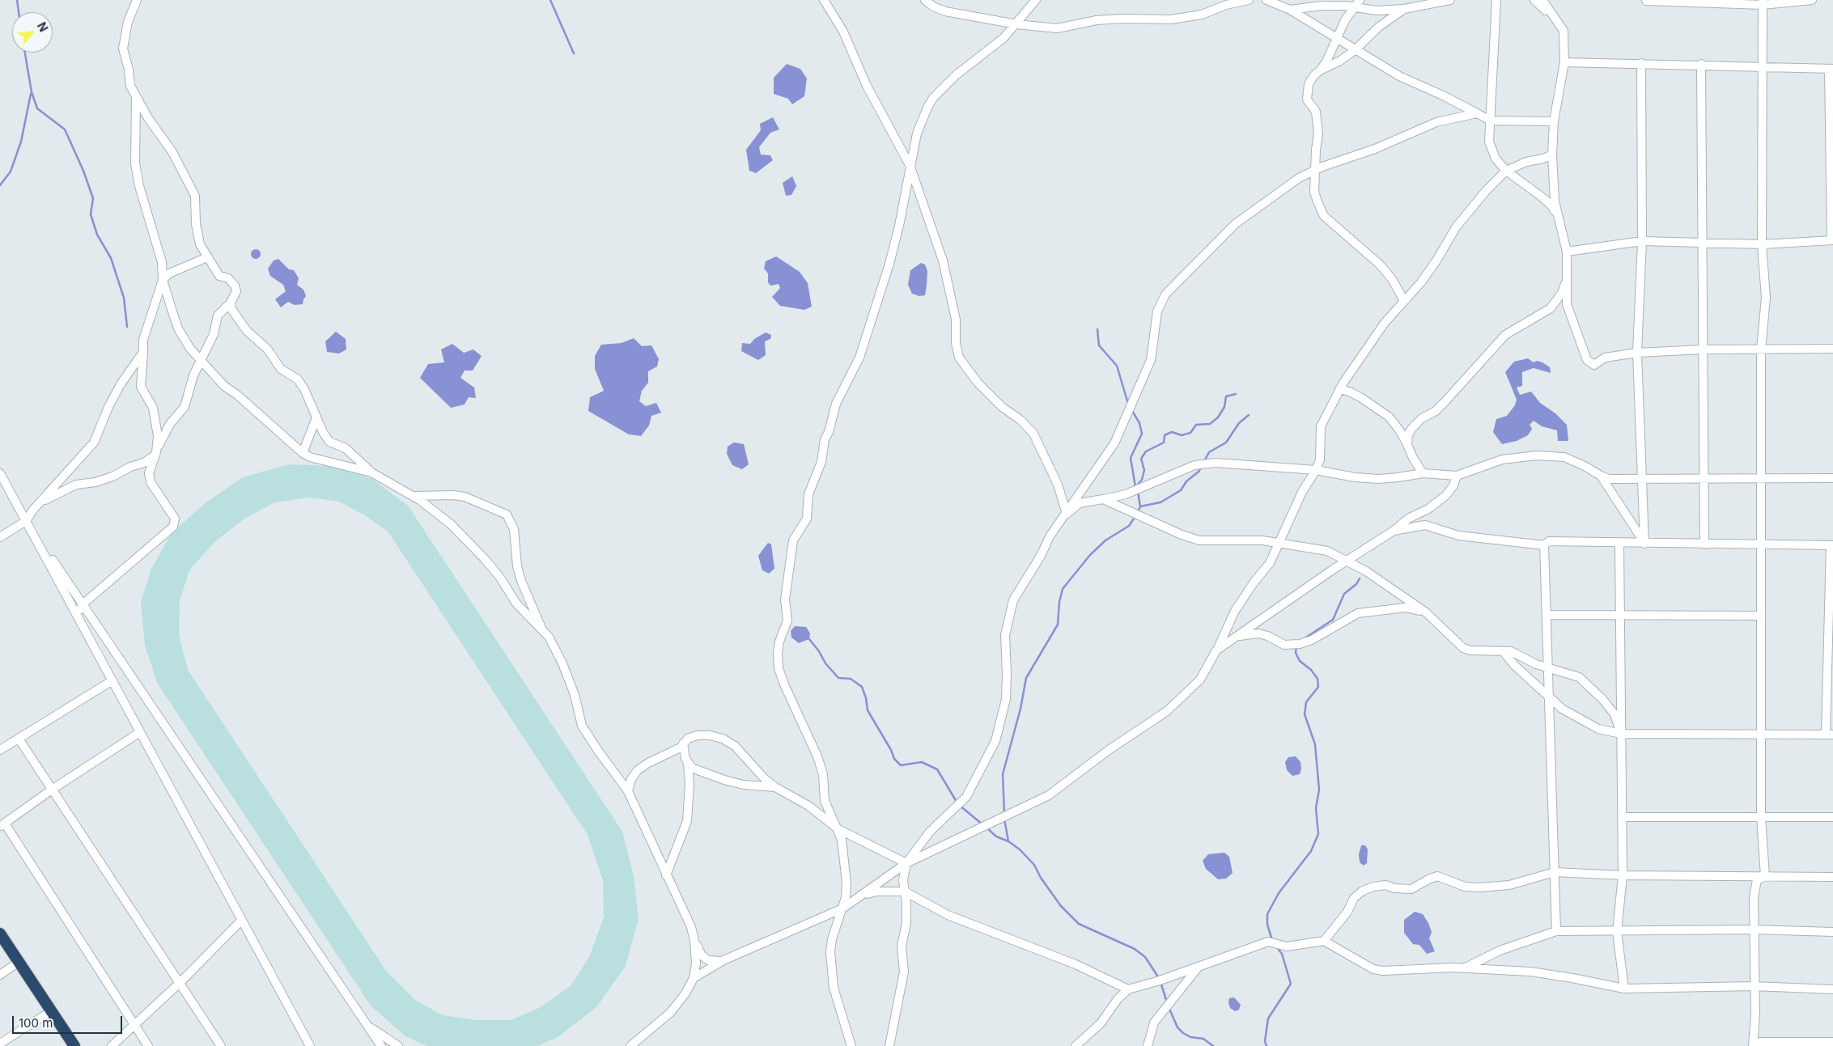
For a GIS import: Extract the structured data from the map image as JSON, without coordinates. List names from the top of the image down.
{
  "scale_bar": "100 m",
  "north": "top right"
}
